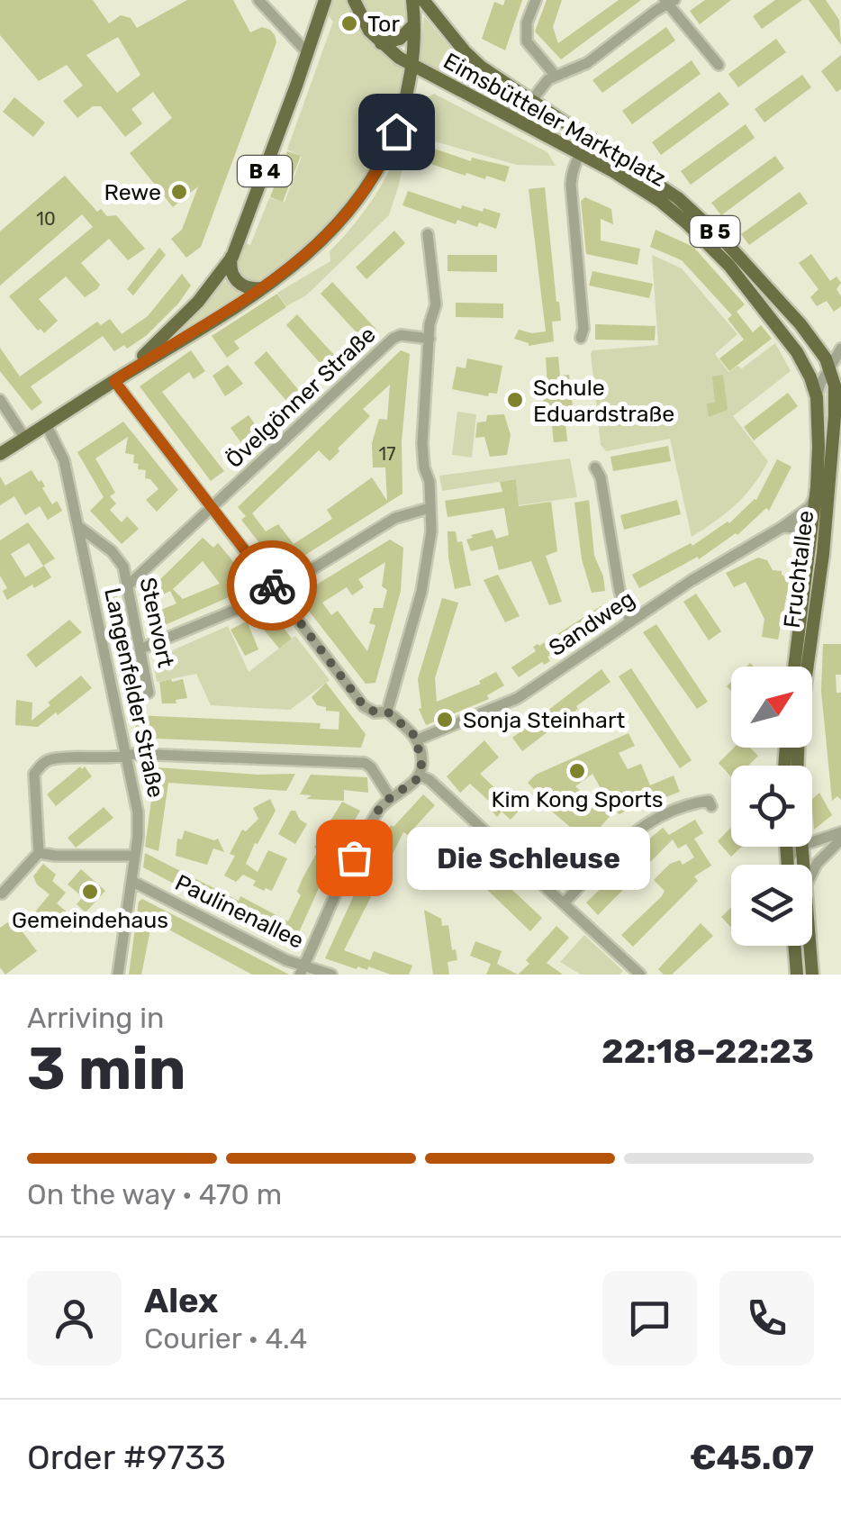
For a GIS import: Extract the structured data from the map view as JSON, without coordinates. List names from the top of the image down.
{
  "streets": {
    "main road": [
      "Eimsbütteler Marktplatz",
      "B 4",
      "B 5",
      "Fruchtallee"
    ],
    "street": [
      "Övelgönner Straße",
      "Stenvort",
      "Sandweg",
      "Langenfelder Straße",
      "Paulinenallee"
    ]
  },
  "crossings": [
    ["Eimsbütteler Marktplatz", "B 4"],
    ["Eimsbütteler Marktplatz", "Fruchtallee"],
    ["B 4", "Langenfelder Straße"],
    ["Övelgönner Straße", "Stenvort"],
    ["Fruchtallee", "Sandweg"],
    ["Stenvort", "Langenfelder Straße"],
    ["Langenfelder Straße", "Paulinenallee"]
  ],
  "places": [
    "Tor",
    "Rewe",
    "Schule Eduardstraße",
    "Sonja Steinhart",
    "Kim Kong Sports",
    "Die Schleuse",
    "Gemeindehaus"
  ],
  "house_numbers": ["10", "17"],
  "north": "top right",
  "page": {
    "bubble": "Die Schleuse",
    "heading": ["3 min", "Arriving in", "22:18–22:23"],
    "panel": [
      "Alex",
      "Courier · 4.4",
      "Order #9733",
      "€45.07"
    ],
    "bar": "On the way · 470 m"
  }
}
